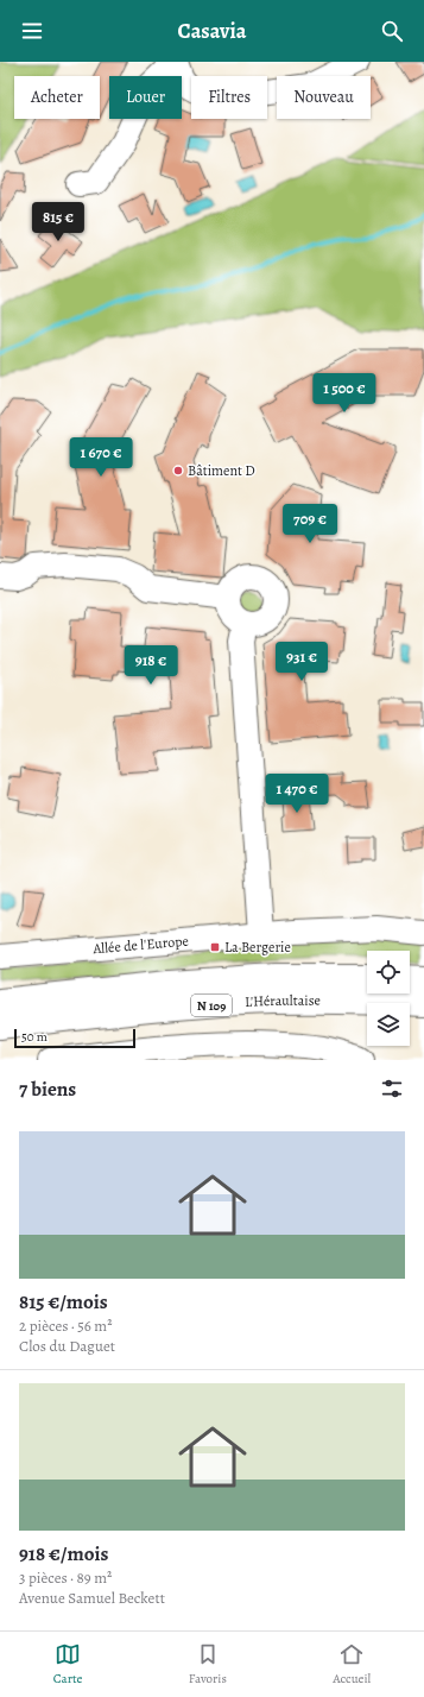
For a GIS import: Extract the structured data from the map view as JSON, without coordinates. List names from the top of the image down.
{
  "streets": {
    "highway": ["L'Héraultaise", "N 109"],
    "street": ["Allée de l'Europe"]
  },
  "places": {
    "other": ["Bâtiment D"],
    "transit": ["La Bergerie"]
  },
  "scale_bar": "50 m",
  "page": {
    "header": "Casavia",
    "chip": [
      "Acheter",
      "Louer",
      "Filtres",
      "Nouveau"
    ],
    "price": [
      "815 €",
      "1 500 €",
      "1 670 €",
      "709 €",
      "931 €",
      "918 €",
      "1 470 €"
    ],
    "scale": "50 m",
    "heading": "7 biens",
    "list": [
      {
        "name": "815 €/mois",
        "note": "2 pièces · 56 m² · Clos du Daguet"
      },
      {
        "name": "918 €/mois",
        "note": "3 pièces · 89 m² · Avenue Samuel Beckett"
      }
    ],
    "tabs": ["Carte", "Favoris", "Accueil"]
  }
}
